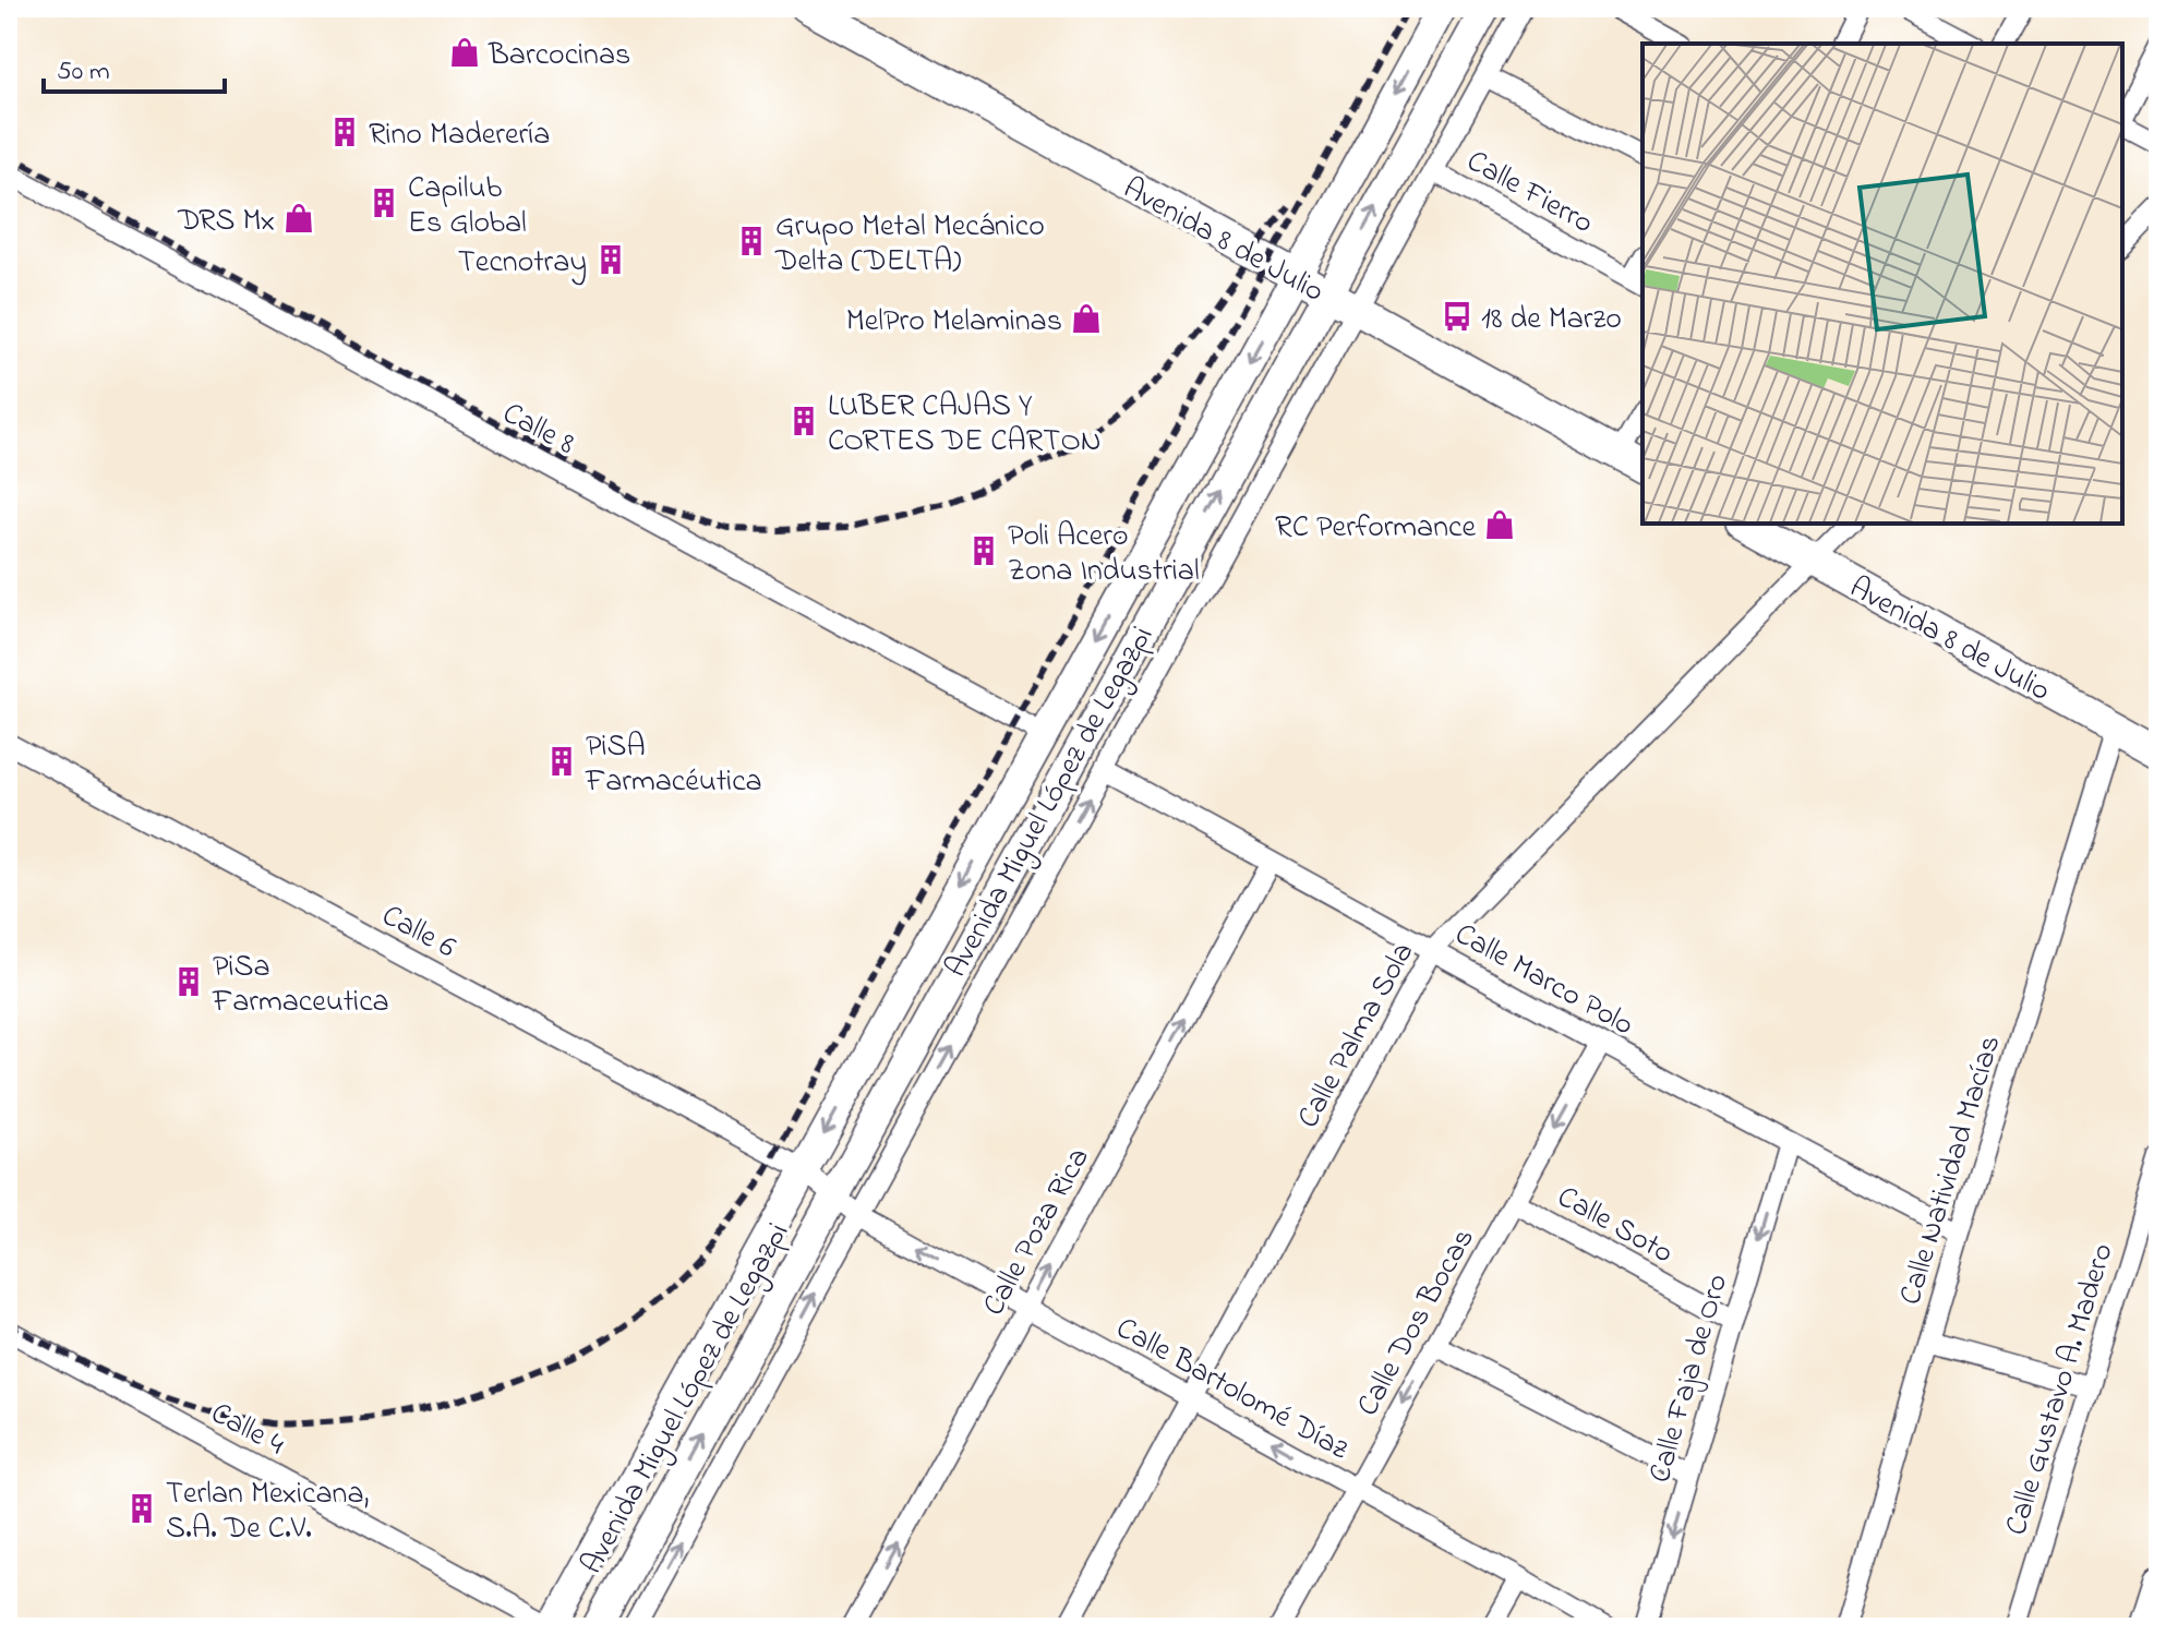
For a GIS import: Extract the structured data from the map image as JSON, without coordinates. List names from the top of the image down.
{
  "streets": {
    "main road": ["Avenida 8 de Julio", "Avenida Miguel López de Legazpi"],
    "street": [
      "Calle Fierro",
      "Calle 8",
      "Calle 6",
      "Calle Marco Polo",
      "Calle Palma Sola",
      "Calle Natividad Macías",
      "Calle Soto",
      "Calle Poza Rica",
      "Calle Dos Bocas",
      "Calle Faja de Oro",
      "Calle Bartolomé Díaz",
      "Calle Gustavo A. Madero",
      "Calle 4"
    ]
  },
  "crossings": [
    ["Calle Fierro", "Avenida Miguel López de Legazpi"],
    ["Avenida 8 de Julio", "Avenida Miguel López de Legazpi"],
    ["Avenida 8 de Julio", "Calle Palma Sola"],
    ["Avenida 8 de Julio", "Calle Natividad Macías"],
    ["Calle 8", "Avenida Miguel López de Legazpi"],
    ["Avenida Miguel López de Legazpi", "Calle 6"],
    ["Avenida Miguel López de Legazpi", "Calle Marco Polo"],
    ["Avenida Miguel López de Legazpi", "Calle Bartolomé Díaz"],
    ["Avenida Miguel López de Legazpi", "Calle 4"],
    ["Calle 6", "Calle Bartolomé Díaz"],
    ["Calle Marco Polo", "Calle Palma Sola"],
    ["Calle Marco Polo", "Calle Natividad Macías"],
    ["Calle Marco Polo", "Calle Poza Rica"],
    ["Calle Marco Polo", "Calle Dos Bocas"],
    ["Calle Marco Polo", "Calle Faja de Oro"],
    ["Calle Palma Sola", "Calle Bartolomé Díaz"],
    ["Calle Soto", "Calle Dos Bocas"],
    ["Calle Soto", "Calle Faja de Oro"],
    ["Calle Poza Rica", "Calle Bartolomé Díaz"],
    ["Calle Dos Bocas", "Calle Bartolomé Díaz"]
  ],
  "one_way": [
    "Calle Poza Rica",
    "Calle Dos Bocas",
    "Calle Faja de Oro",
    "Calle Bartolomé Díaz"
  ],
  "places": {
    "shop": [
      "Barcocinas",
      "DRS Mx",
      "MelPro Melaminas",
      "RC Performance"
    ],
    "building": [
      "Rino Maderería",
      "Capilub Es Global",
      "Grupo Metal Mecánico Delta (DELTA)",
      "Tecnotray",
      "LUBER CAJAS Y CORTES DE CARTON",
      "Poli Acero Zona Industrial",
      "PiSA Farmacéutica",
      "PiSa Farmaceutica",
      "Terlan Mexicana, S.A. De C.V."
    ],
    "bus stop": ["18 de Marzo"]
  },
  "scale_bar": "50 m"
}
